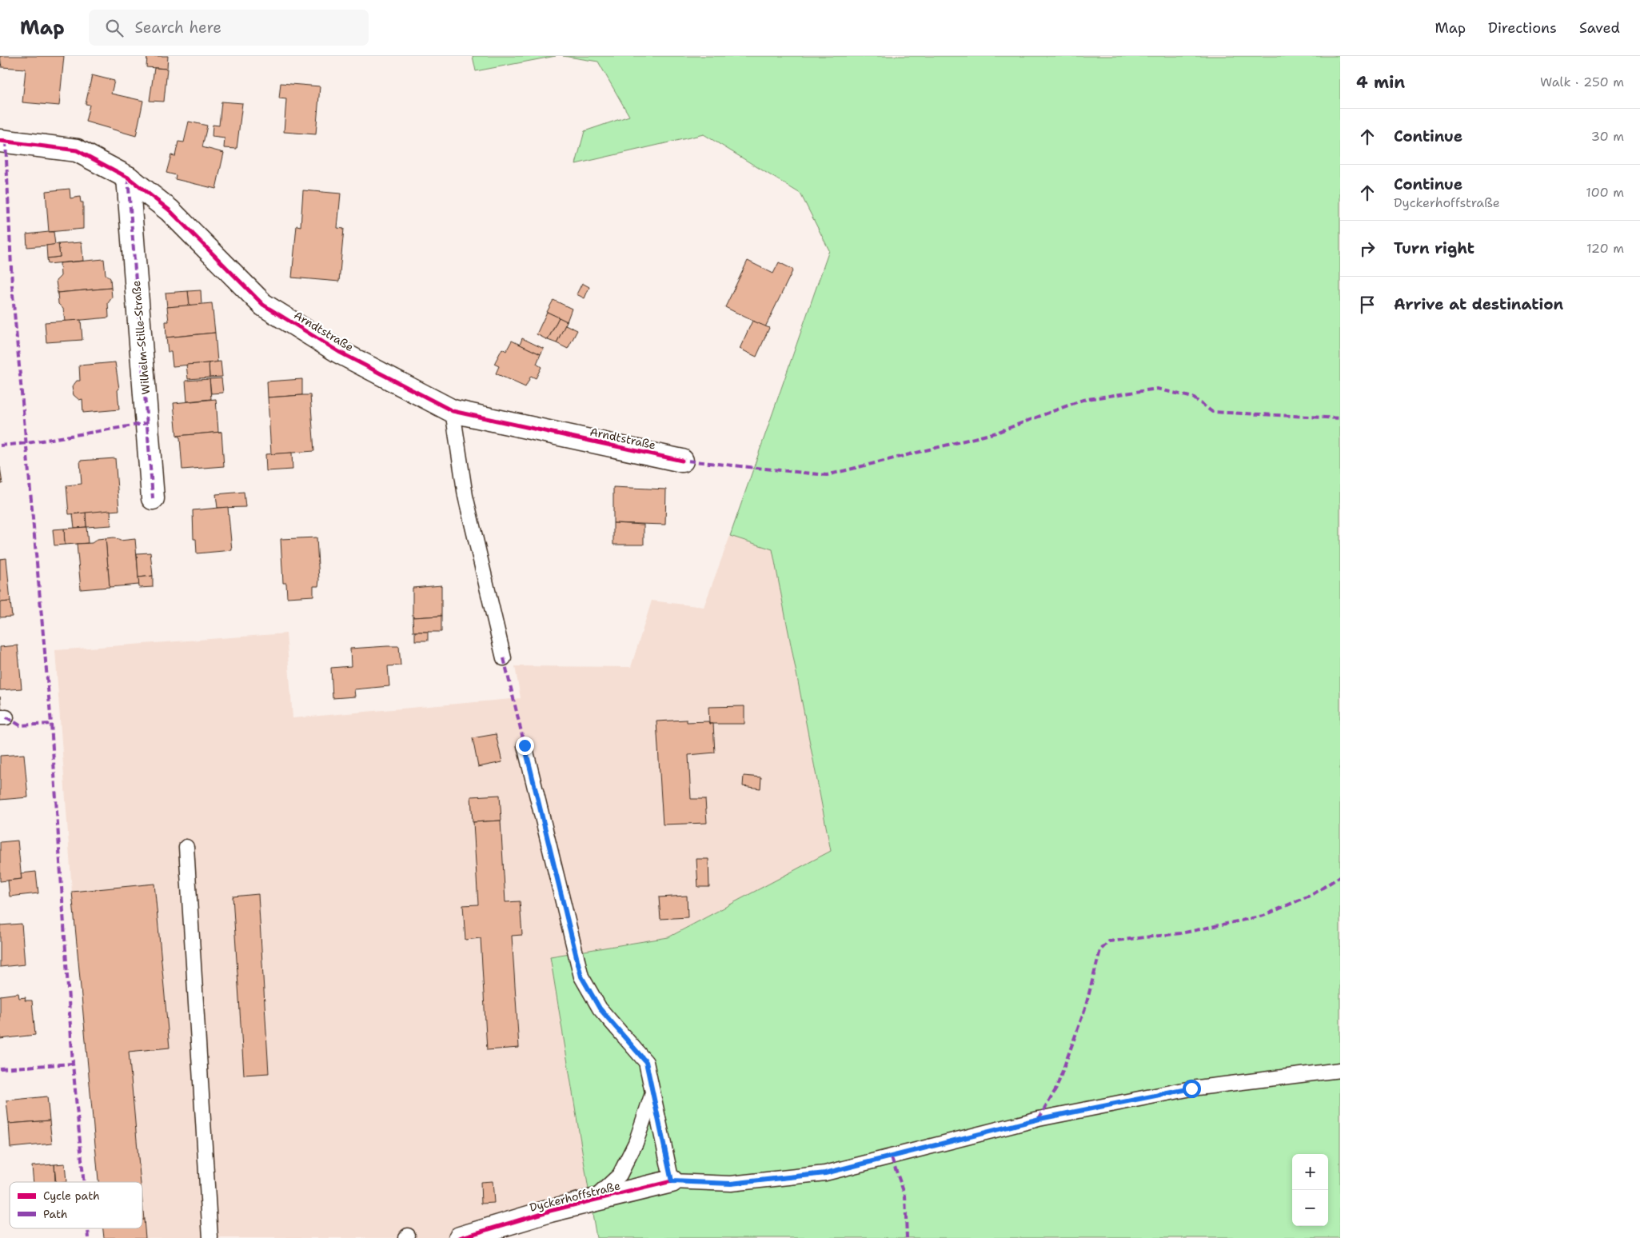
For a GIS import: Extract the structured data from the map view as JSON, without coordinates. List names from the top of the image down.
{
  "streets": {
    "street": ["Arndtstraße", "Wilhelm-Stille-Straße", "Dyckerhoffstraße"]
  },
  "crossings": [
    ["Arndtstraße", "Wilhelm-Stille-Straße"]
  ],
  "legend": ["Cycle path", "Path"],
  "page": {
    "header": "Map",
    "search": "Search here",
    "nav": ["Map", "Directions", "Saved"],
    "heading": ["4 min", "Walk · 250 m"],
    "list": [
      ["Continue", "30 m"],
      ["Continue", "Dyckerhoffstraße", "100 m"],
      ["Turn right", "120 m"],
      "Arrive at destination"
    ],
    "map_buttons": ["+", "−"]
  }
}
